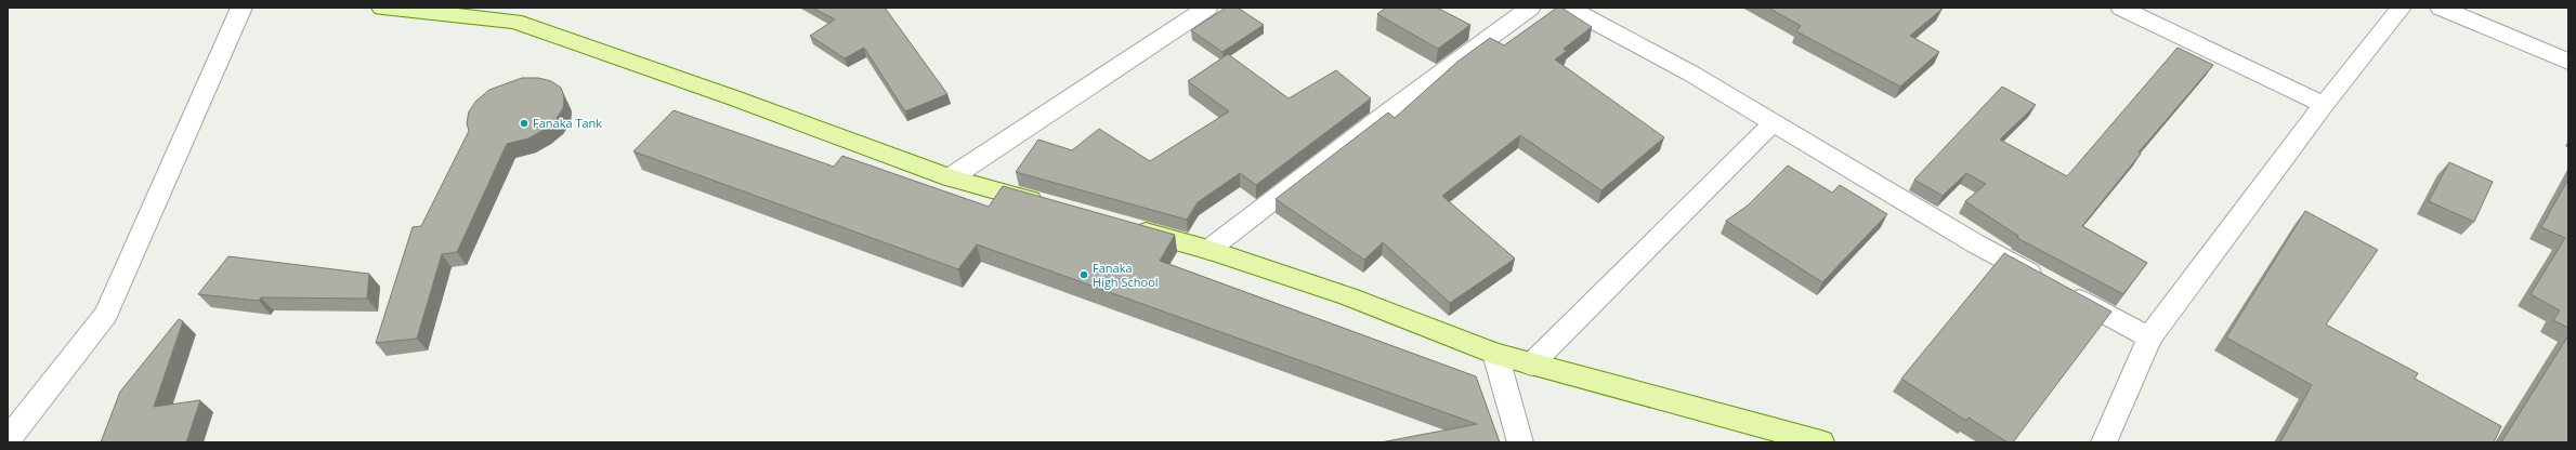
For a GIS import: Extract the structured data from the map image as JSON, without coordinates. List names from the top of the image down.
{
  "places": ["Fanaka Tank", "Fanaka High School"]
}
